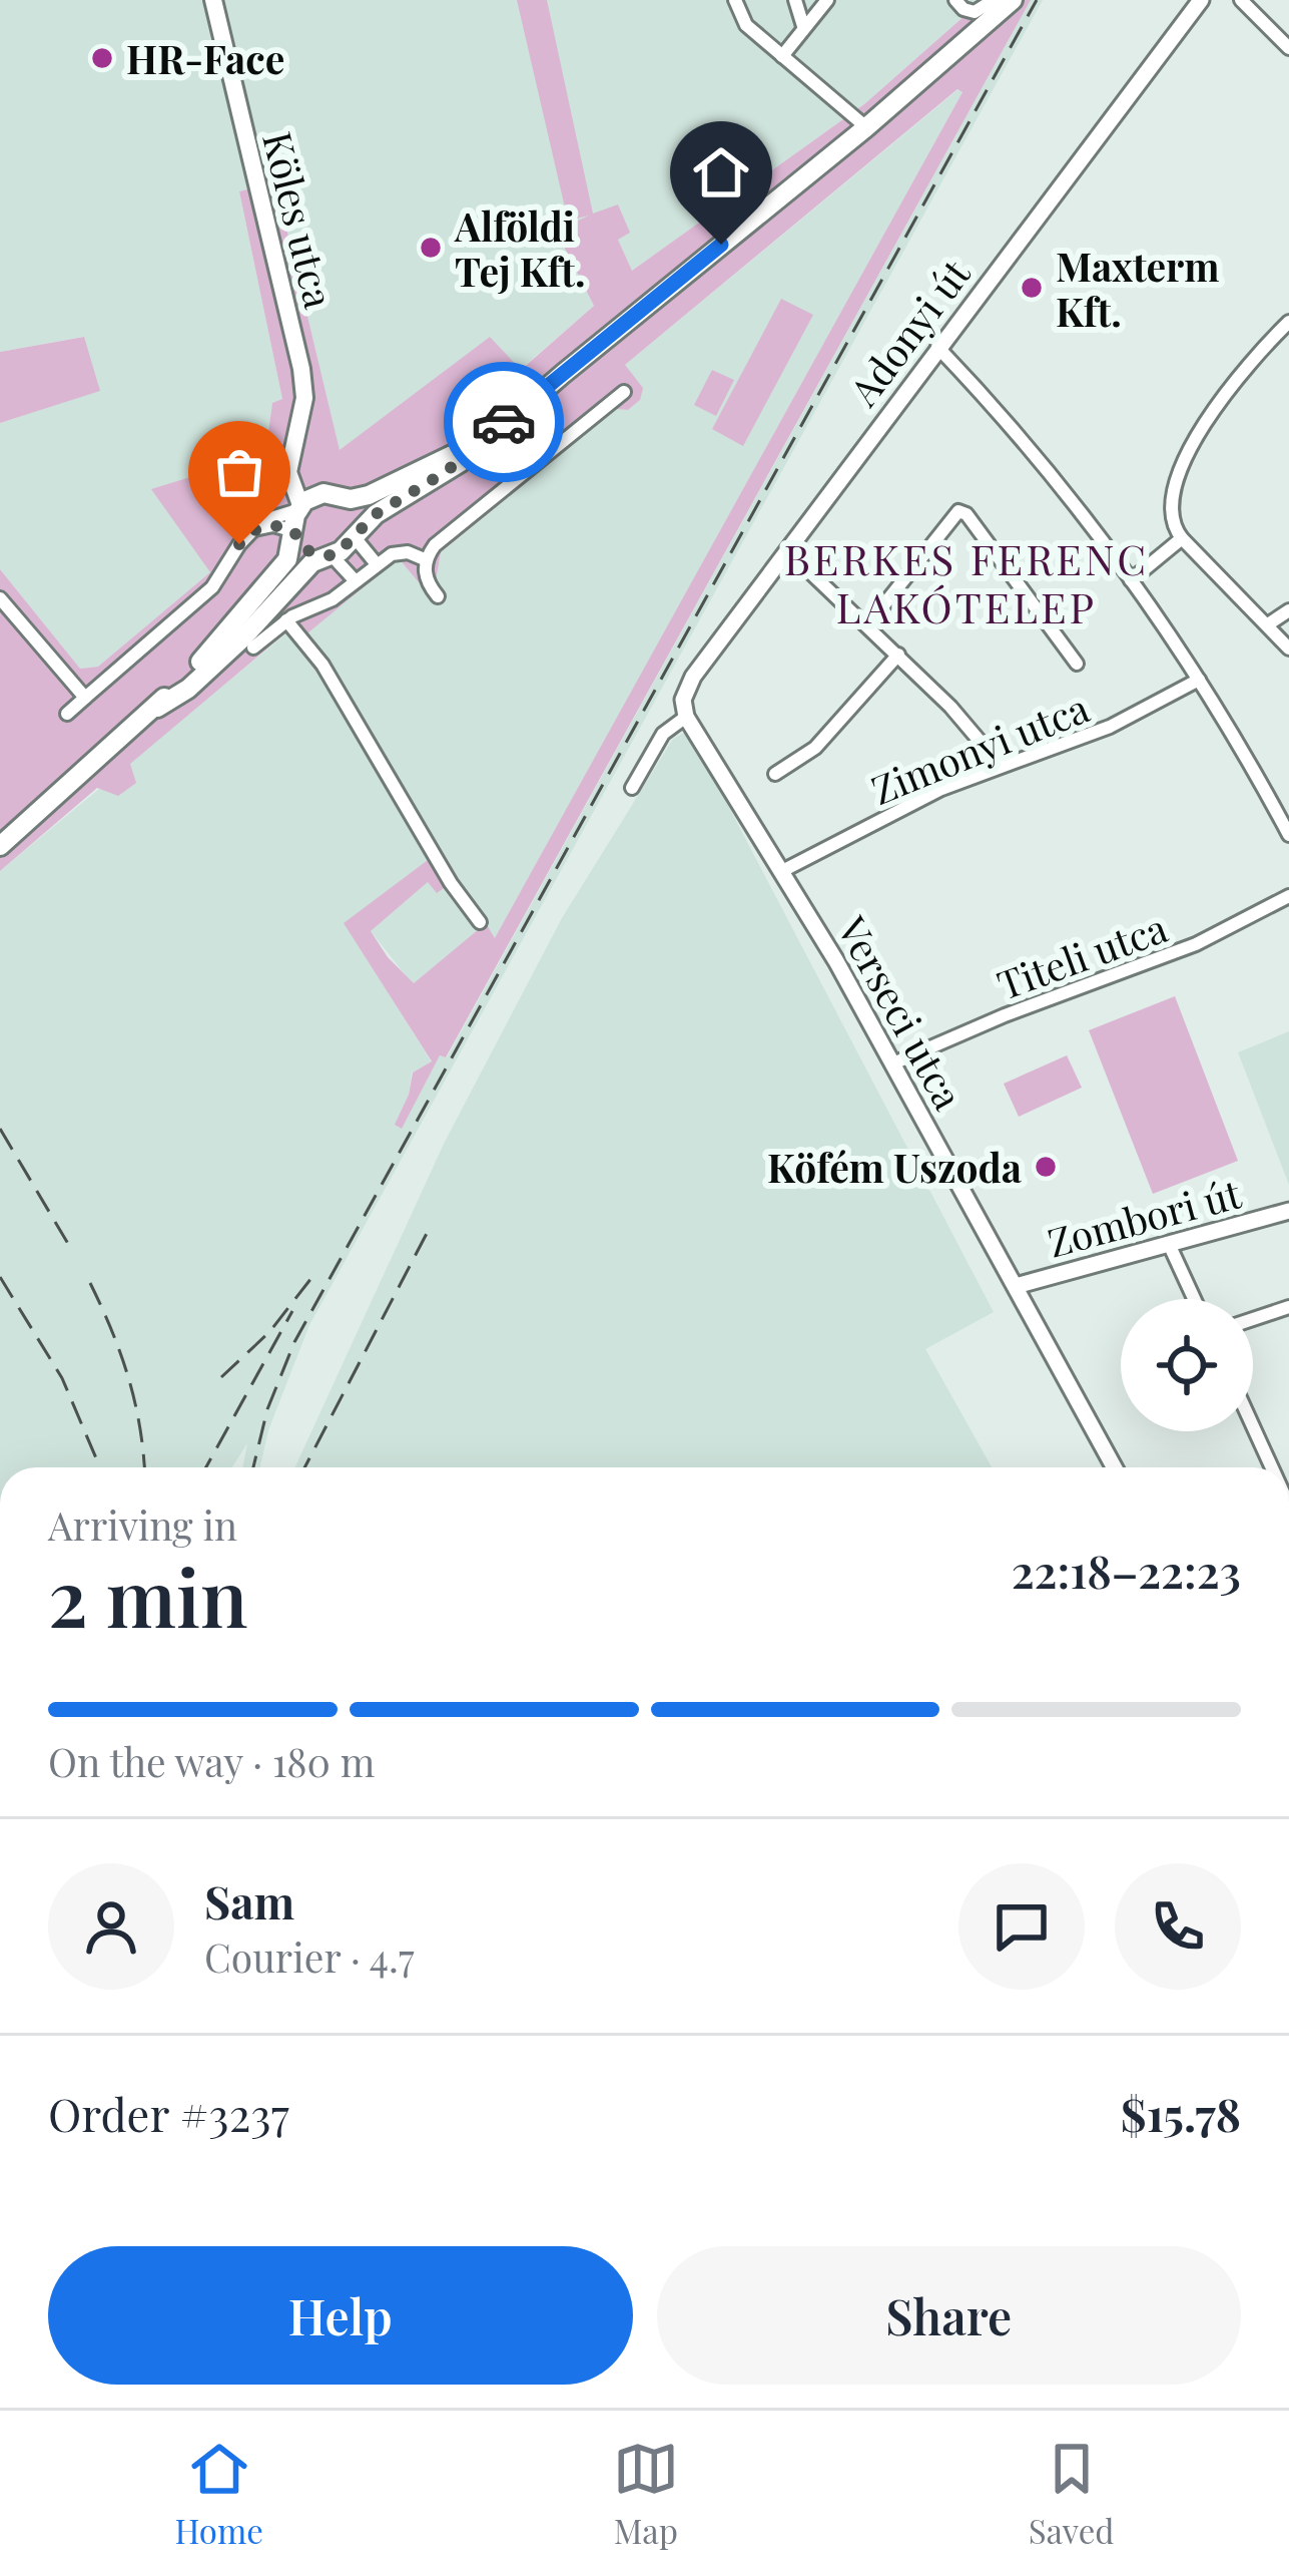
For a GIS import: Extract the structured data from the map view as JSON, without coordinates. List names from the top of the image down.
{
  "streets": {
    "main road": ["Köles utca"],
    "street": [
      "Adonyi út",
      "Zimonyi utca",
      "Titeli utca",
      "Verseci utca",
      "Zombori út"
    ]
  },
  "crossings": [
    ["Adonyi út", "Verseci utca"],
    ["Zimonyi utca", "Verseci utca"],
    ["Titeli utca", "Verseci utca"],
    ["Verseci utca", "Zombori út"]
  ],
  "districts": ["BERKES FERENC LAKÓTELEP"],
  "places": [
    "HR-Face",
    "Alföldi Tej Kft.",
    "Maxterm Kft.",
    "Köfém Uszoda"
  ],
  "page": {
    "heading": ["2 min", "Arriving in", "22:18–22:23"],
    "panel": [
      "Sam",
      "Courier · 4.7",
      "Order #3237",
      "$15.78"
    ],
    "bar": "On the way · 180 m",
    "buttons": ["Help", "Share"],
    "tabs": ["Home", "Map", "Saved"]
  }
}
